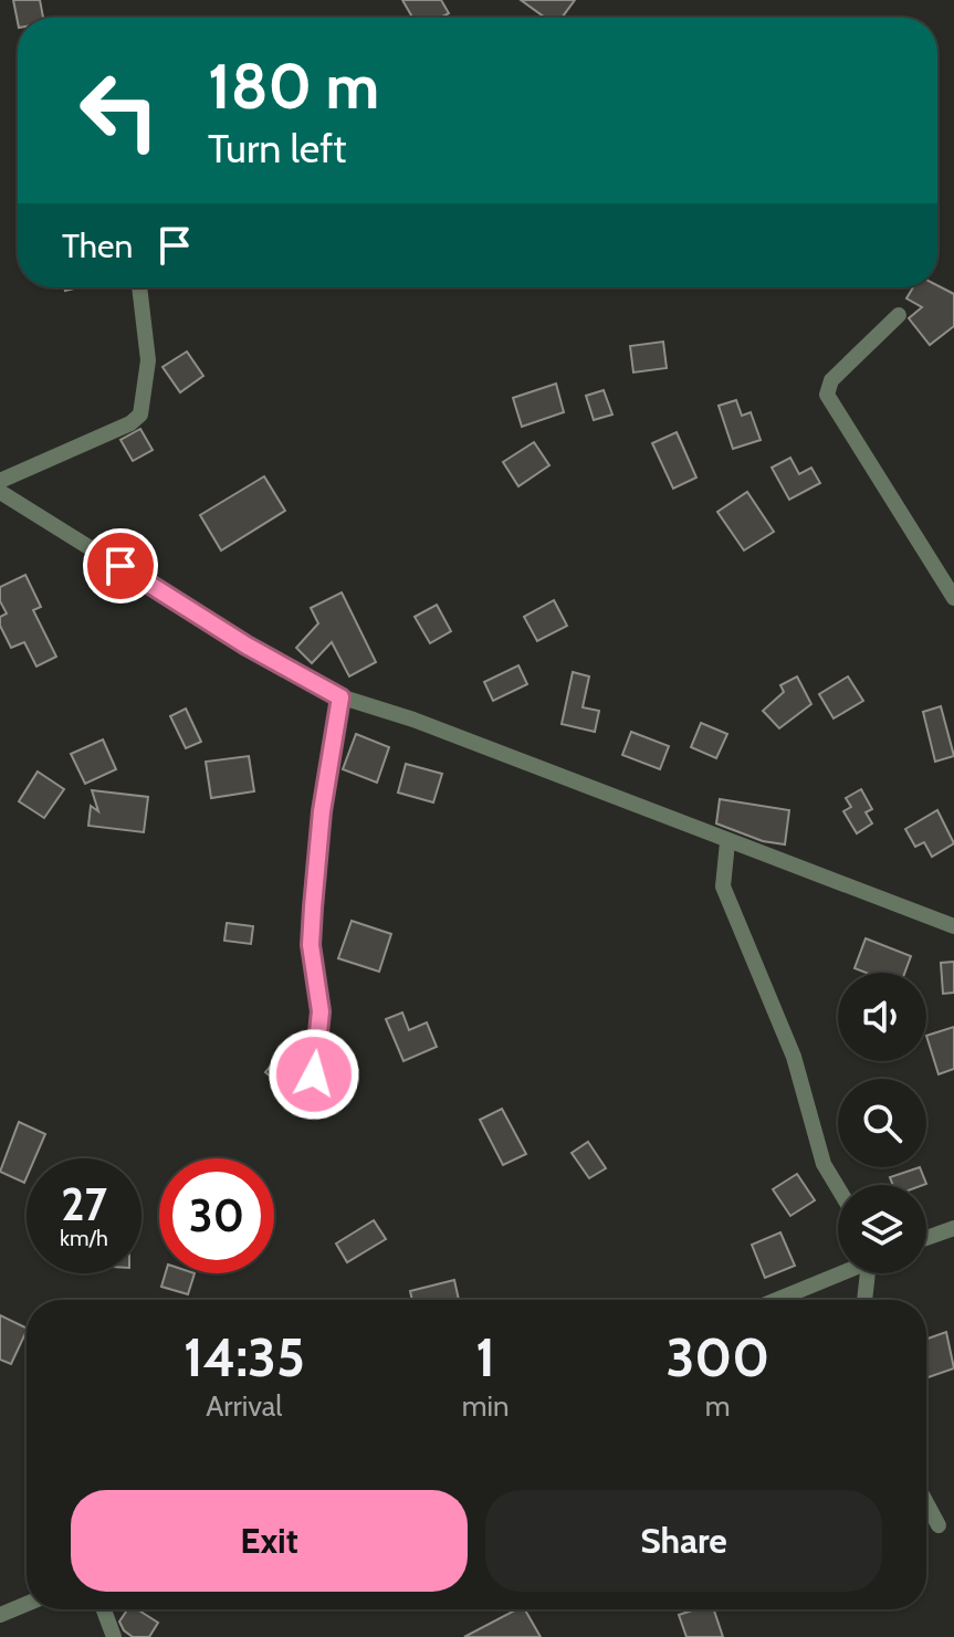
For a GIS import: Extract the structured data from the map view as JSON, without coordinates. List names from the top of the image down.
{
  "page": {
    "turn": ["180 m", "Turn left"],
    "then": "Then",
    "speed": "27 km/h",
    "limit": "30",
    "eta": [
      "14:35",
      "Arrival",
      "1",
      "min",
      "300",
      "m"
    ],
    "buttons": ["Exit", "Share"]
  }
}
